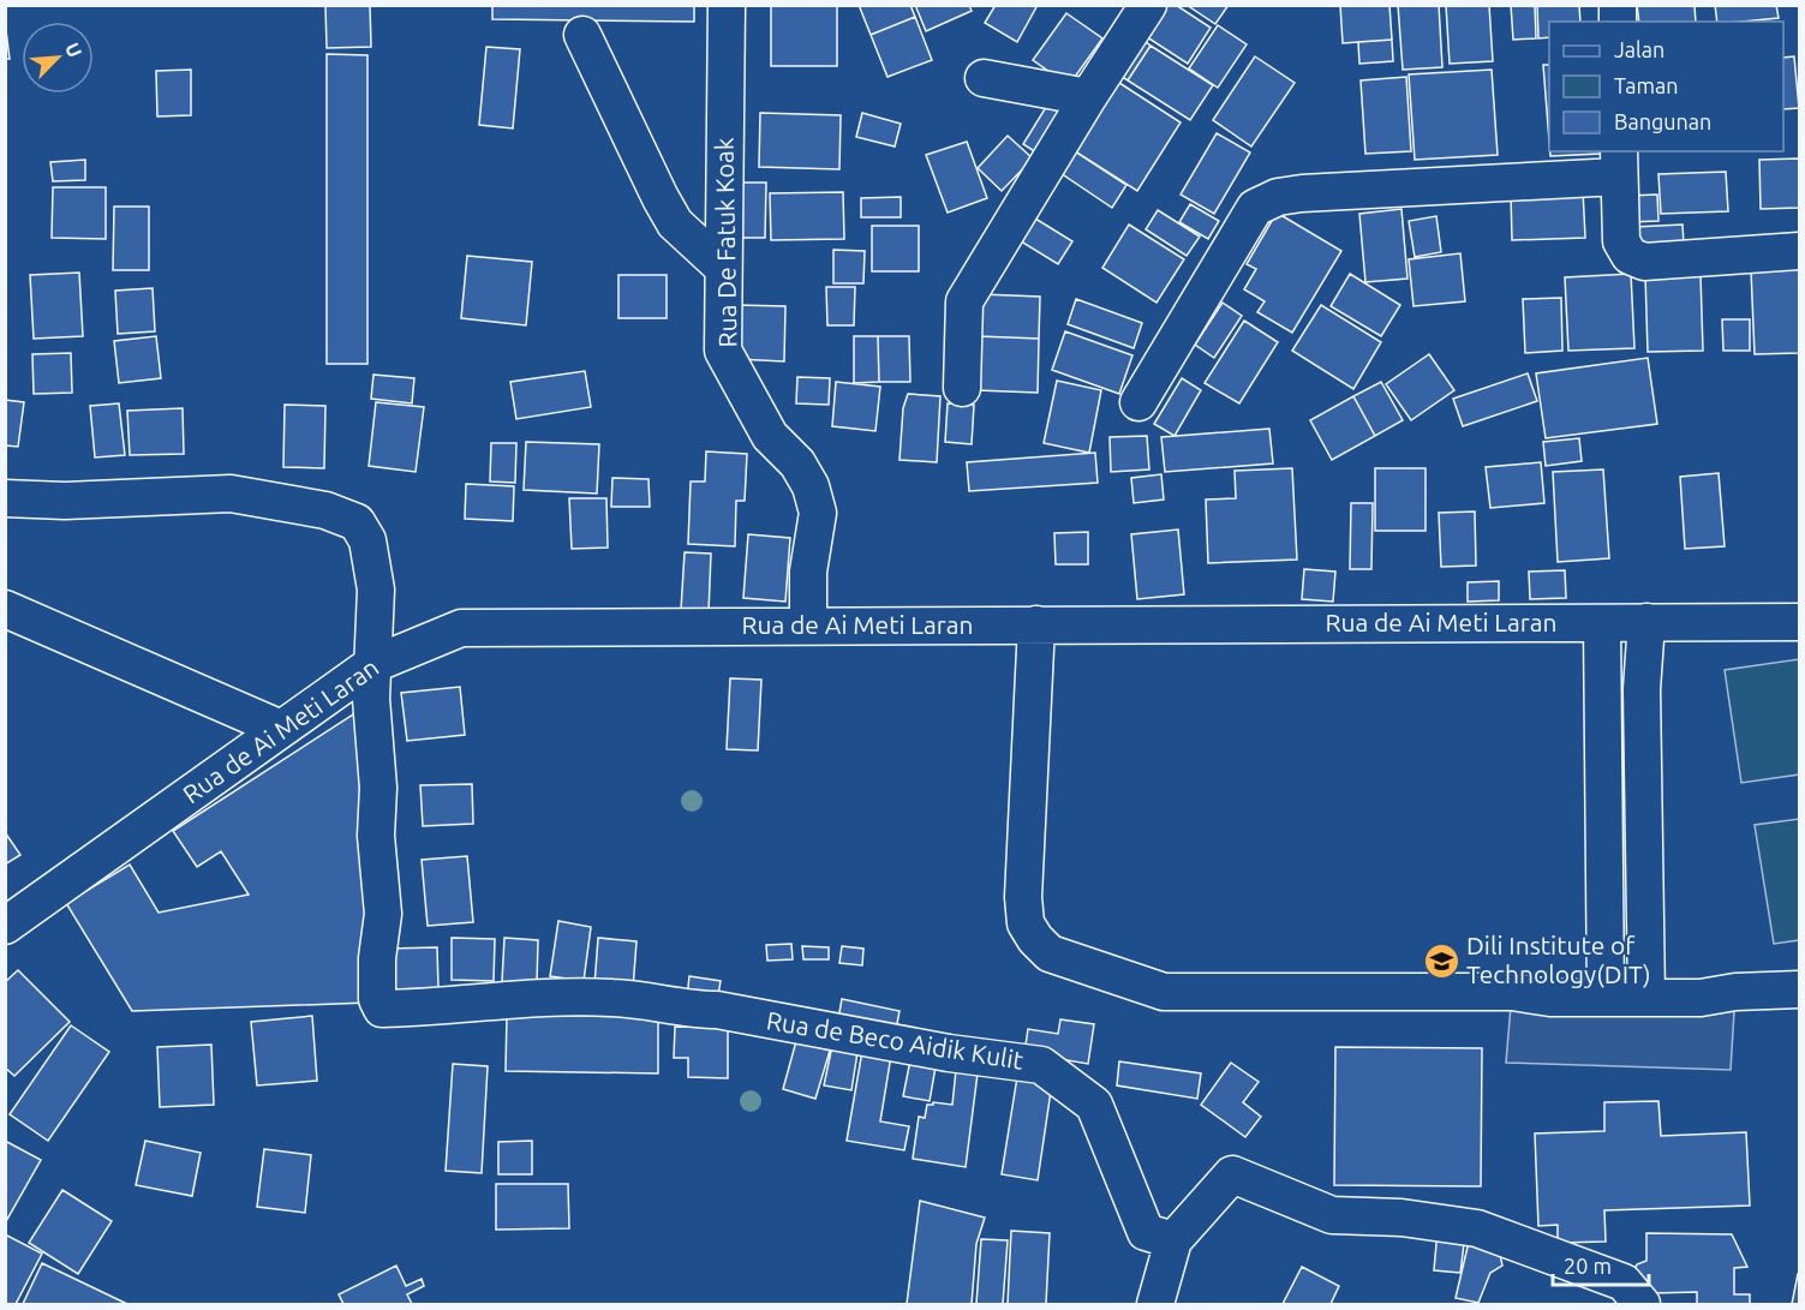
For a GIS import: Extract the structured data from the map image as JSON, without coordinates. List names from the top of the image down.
{
  "streets": {
    "street": ["Rua De Fatuk Koak", "Rua de Ai Meti Laran", "Rua de Beco Aidik Kulit"]
  },
  "crossings": [
    ["Rua De Fatuk Koak", "Rua de Ai Meti Laran"],
    ["Rua de Ai Meti Laran", "Rua de Beco Aidik Kulit"]
  ],
  "places": {
    "school or university": ["Dili Institute of Technology(DIT)"]
  },
  "legend": ["Jalan", "Taman", "Bangunan"],
  "scale_bar": "20 m",
  "north": "top right"
}
